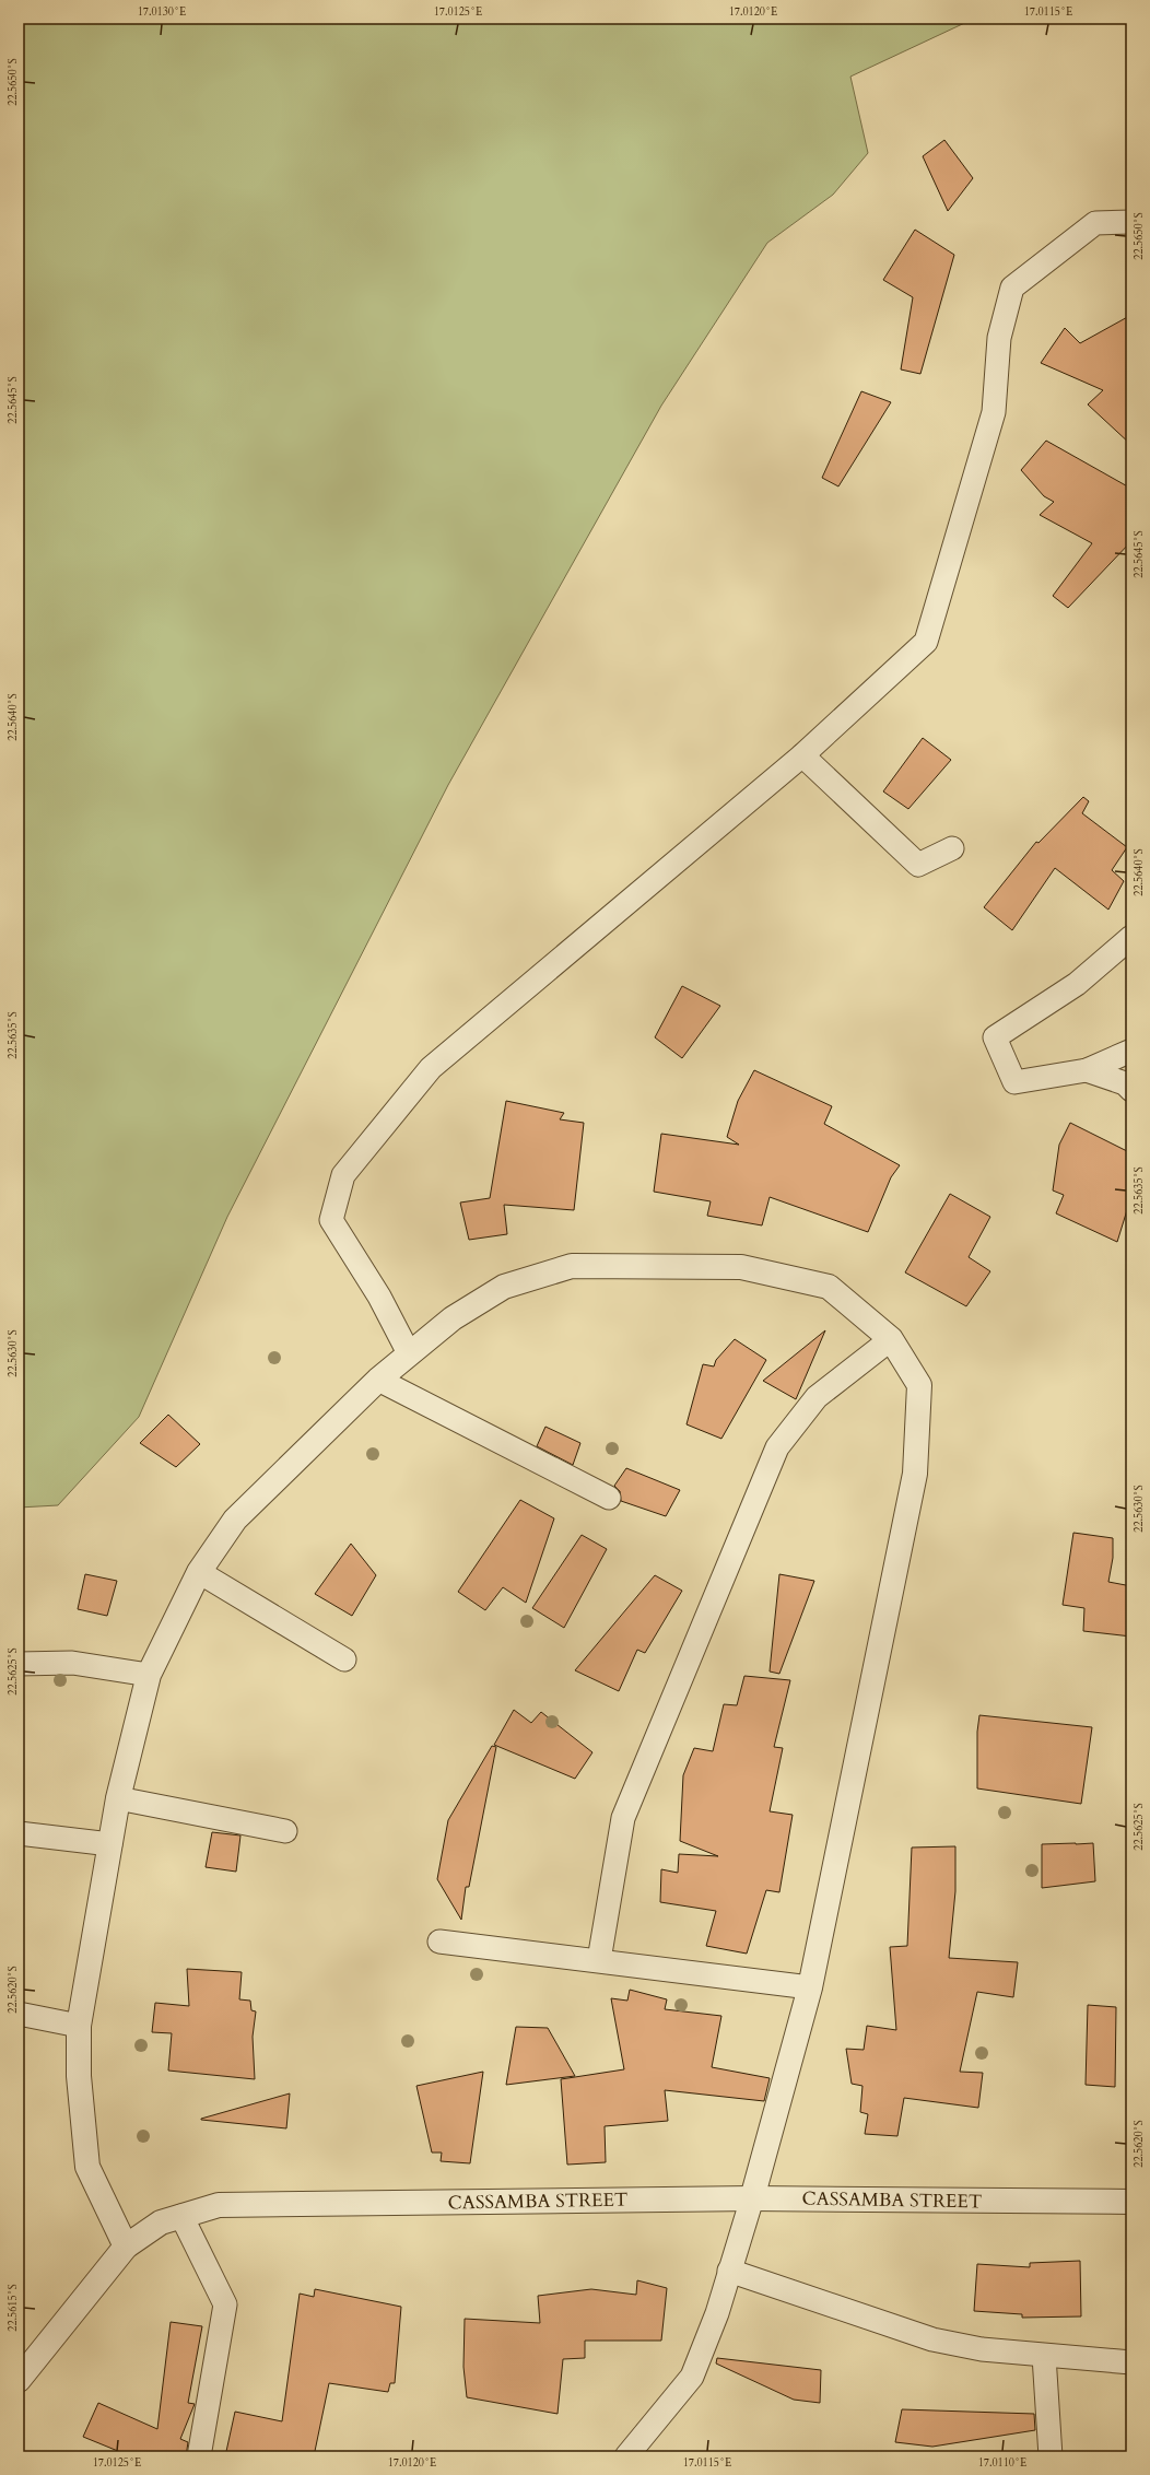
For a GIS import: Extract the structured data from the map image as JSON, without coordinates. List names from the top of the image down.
{
  "streets": {
    "street": ["CASSAMBA STREET"]
  },
  "coordinates": [
    "17.0130°E",
    "17.0125°E",
    "17.0120°E",
    "17.0115°E",
    "22.5650°S",
    "22.5645°S",
    "22.5640°S",
    "22.5635°S",
    "22.5630°S",
    "22.5625°S",
    "22.5620°S",
    "22.5615°S",
    "17.0110°E"
  ]
}
